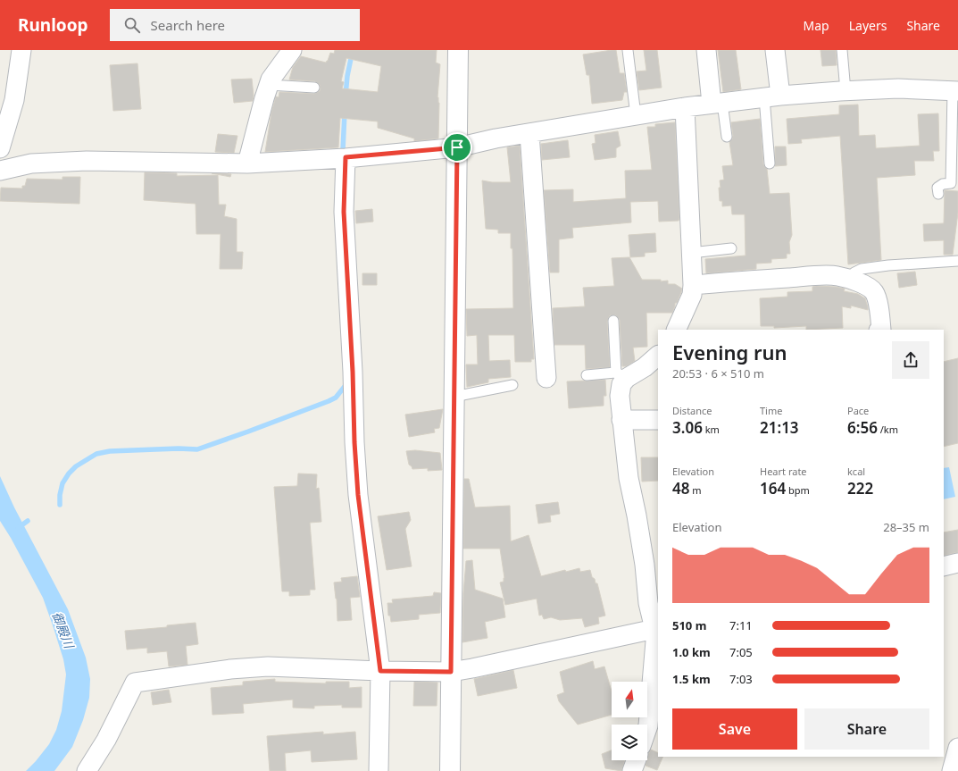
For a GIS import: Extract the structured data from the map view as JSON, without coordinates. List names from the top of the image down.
{
  "water": ["御殿川"],
  "north": "top",
  "page": {
    "header": "Runloop",
    "search": "Search here",
    "nav": ["Map", "Layers", "Share"],
    "heading": ["Evening run", "20:53 · 6 × 510 m"],
    "stats": [
      ["Distance", "3.06 km"],
      ["Time", "21:13"],
      ["Pace", "6:56 /km"],
      ["Elevation", "48 m"],
      ["Heart rate", "164 bpm"],
      ["kcal", "222"]
    ],
    "chart": ["Elevation", "28–35 m"],
    "list": [
      {
        "name": "510 m",
        "note": "7:11"
      },
      {
        "name": "1.0 km",
        "note": "7:05"
      },
      {
        "name": "1.5 km",
        "note": "7:03"
      }
    ],
    "buttons": ["Save", "Share"]
  }
}
